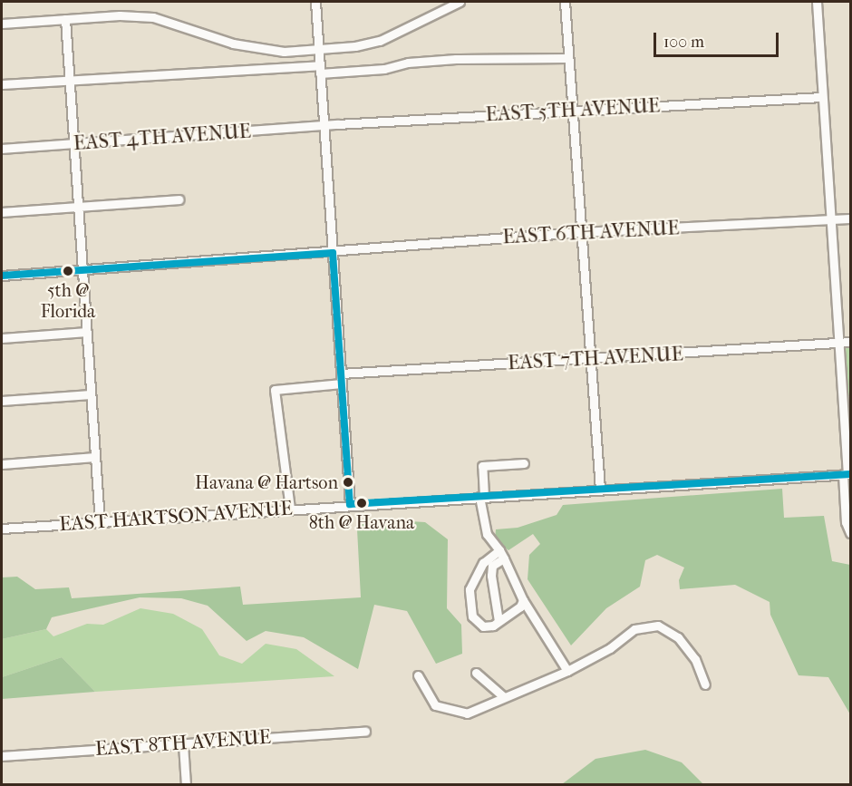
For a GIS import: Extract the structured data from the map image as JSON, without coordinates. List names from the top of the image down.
{
  "streets": {
    "street": [
      "EAST 5TH AVENUE",
      "EAST 4TH AVENUE",
      "EAST 6TH AVENUE",
      "EAST 7TH AVENUE",
      "EAST HARTSON AVENUE",
      "EAST 8TH AVENUE"
    ]
  },
  "crossings": [
    ["EAST 5TH AVENUE", "EAST 4TH AVENUE"]
  ],
  "places": ["5th @ Florida", "Havana @ Hartson", "8th @ Havana"],
  "scale_bar": "100 m"
}
